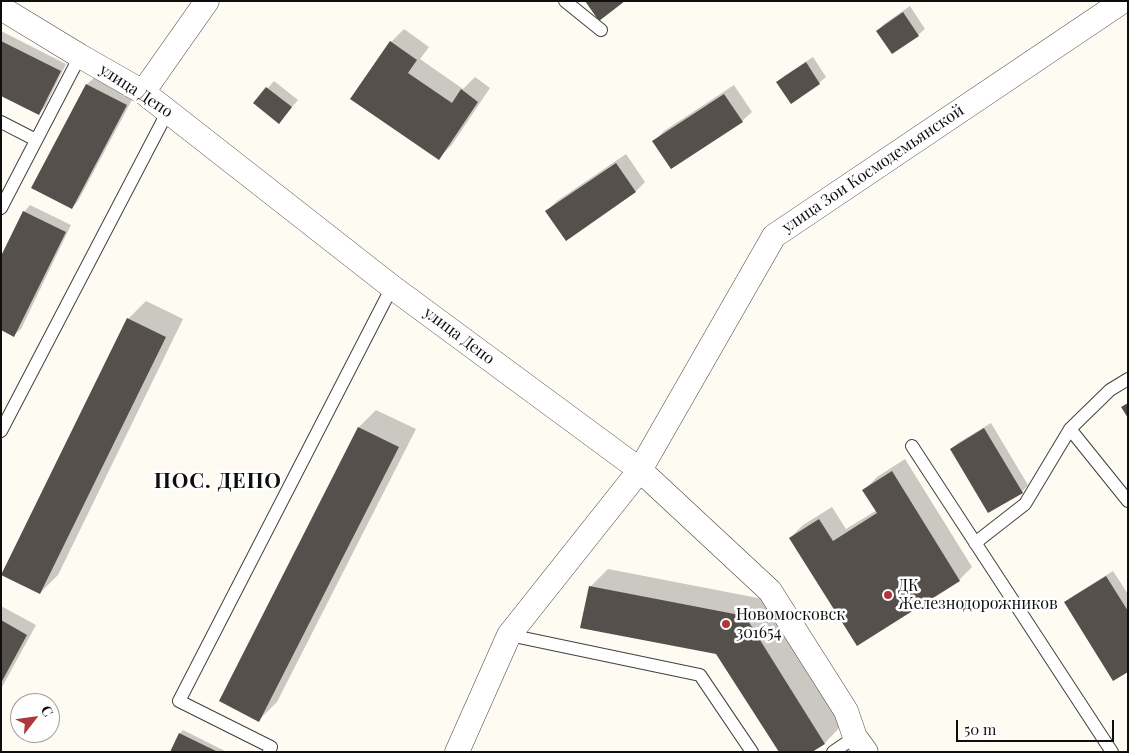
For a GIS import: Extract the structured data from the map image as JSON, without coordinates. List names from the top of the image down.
{
  "streets": {
    "street": ["улица Депо", "улица Зои Космодемьянской"]
  },
  "crossings": [
    ["улица Депо", "улица Зои Космодемьянской"]
  ],
  "districts": ["ПОС. ДЕПО"],
  "places": ["ДК Железнодорожников", "Новомосковск 301654"],
  "scale_bar": "50 m",
  "north": "top right"
}
